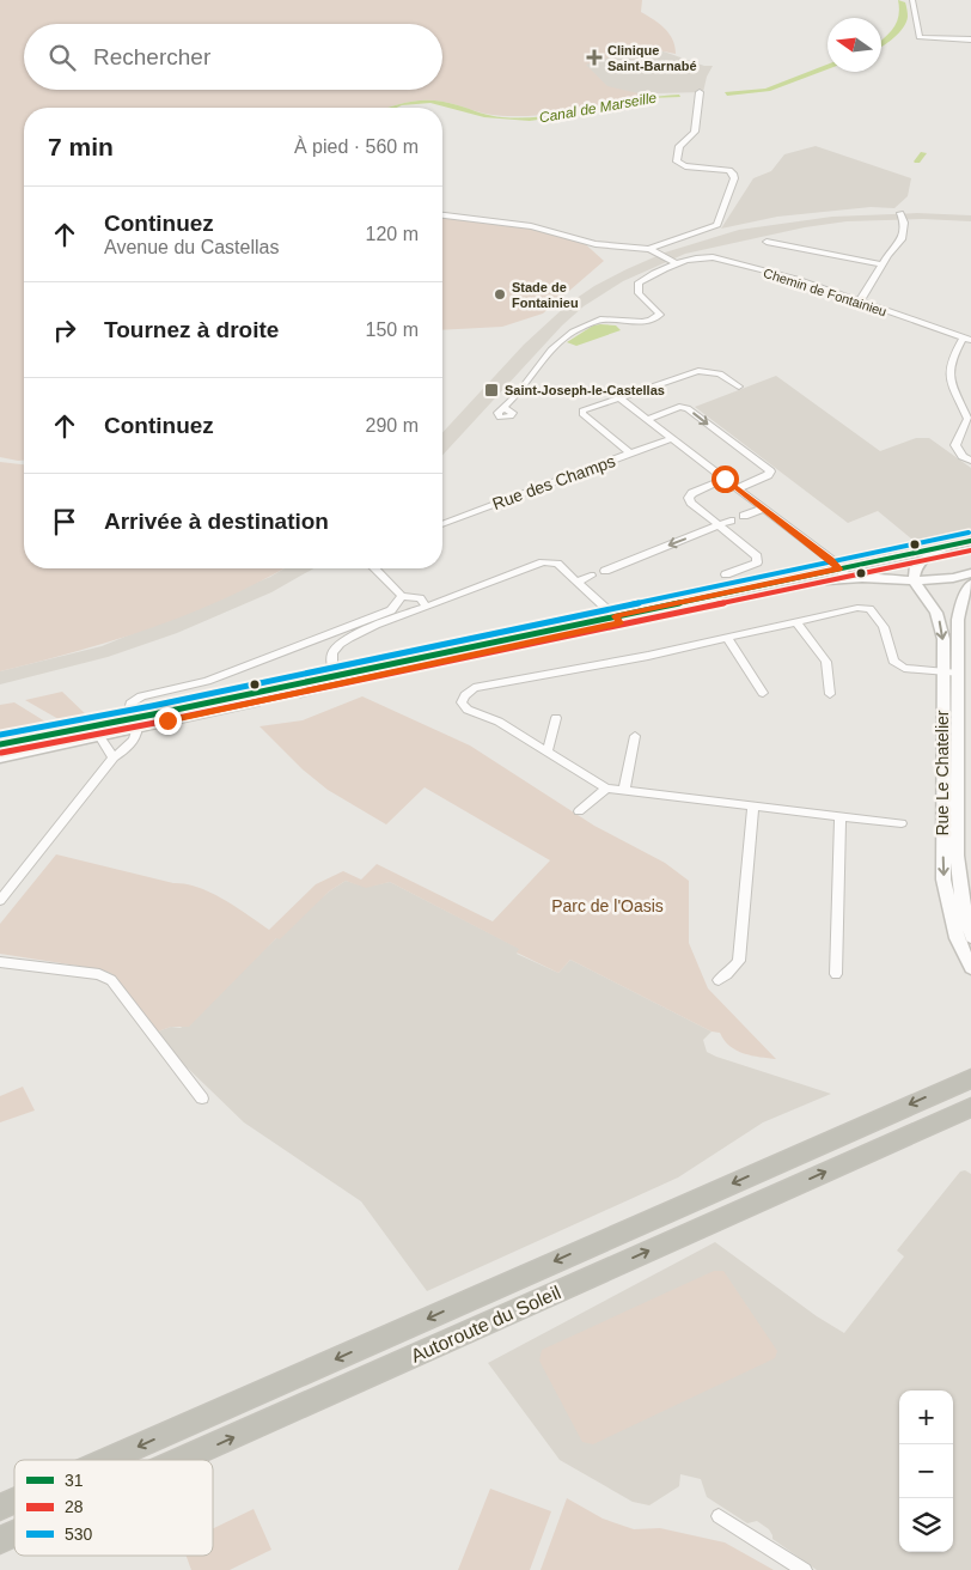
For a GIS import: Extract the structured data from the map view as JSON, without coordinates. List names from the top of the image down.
{
  "streets": {
    "highway": ["Autoroute du Soleil"],
    "main road": ["Rue Le Chatelier"],
    "street": ["Chemin de Fontainieu", "Rue des Champs"]
  },
  "water": ["Canal de Marseille"],
  "parks": ["Parc de l'Oasis"],
  "places": {
    "health": ["Clinique Saint-Barnabé"],
    "other": ["Stade de Fontainieu"],
    "transit": ["Saint-Joseph-le-Castellas"]
  },
  "lines": ["transit line 530", "transit line 31", "transit line 28"],
  "legend": ["31", "28", "530"],
  "north": "left",
  "page": {
    "search": "Rechercher",
    "heading": ["7 min", "À pied · 560 m"],
    "list": [
      ["Continuez", "Avenue du Castellas", "120 m"],
      ["Tournez à droite", "150 m"],
      ["Continuez", "290 m"],
      "Arrivée à destination"
    ],
    "map_buttons": ["+", "−"]
  }
}
